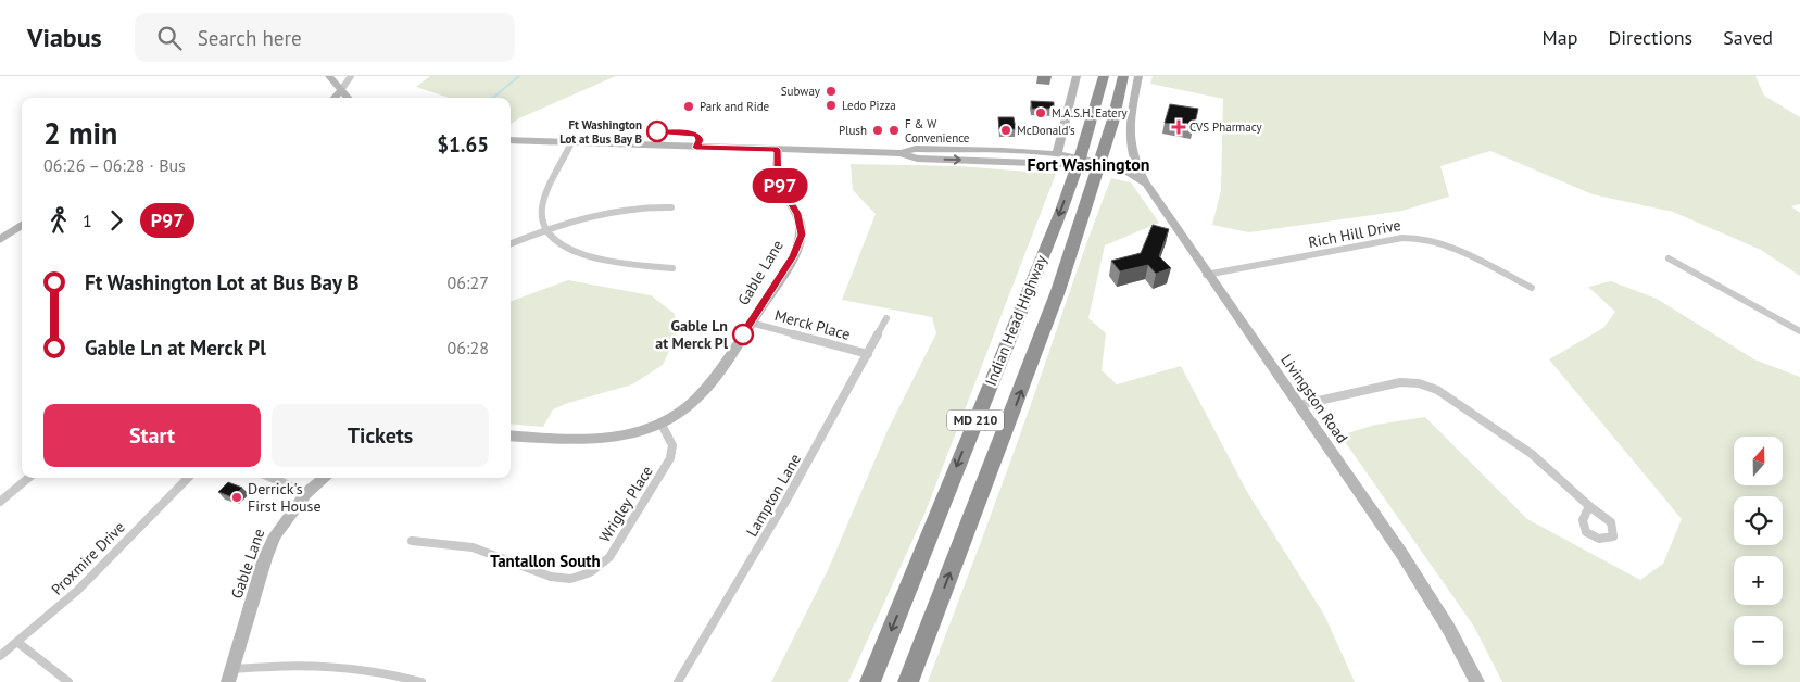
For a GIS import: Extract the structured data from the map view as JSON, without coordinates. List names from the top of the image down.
{
  "streets": {
    "highway": ["Indian Head Highway", "MD 210"],
    "main road": ["Gable Lane", "Livingston Road"],
    "street": [
      "Rich Hill Drive",
      "Merck Place",
      "Lampton Lane",
      "Wrigley Place",
      "Proxmire Drive"
    ]
  },
  "crossings": [
    ["Rich Hill Drive", "Livingston Road"],
    ["Gable Lane", "Merck Place"],
    ["Gable Lane", "Wrigley Place"],
    ["Indian Head Highway", "Livingston Road"],
    ["Merck Place", "Lampton Lane"]
  ],
  "districts": ["Fort Washington", "Tantallon South"],
  "places": {
    "other": [
      "Subway",
      "Ledo Pizza",
      "Park and Ride",
      "M.A.S.H. Eatery",
      "Plush",
      "F & W Convenience",
      "McDonald's",
      "Ft Washington Lot at Bus Bay B",
      "Gable Ln at Merck Pl",
      "Derrick's First House"
    ],
    "health": ["CVS Pharmacy"]
  },
  "lines": ["bus line P97"],
  "north": "top",
  "page": {
    "header": "Viabus",
    "search": "Search here",
    "nav": ["Map", "Directions", "Saved"],
    "on_map": "P97",
    "heading": ["2 min", "06:26 – 06:28 · Bus", "$1.65"],
    "legs": ["1", "P97"],
    "list": [
      {
        "name": "Ft Washington Lot at Bus Bay B",
        "value": "06:27"
      },
      {
        "name": "Gable Ln at Merck Pl",
        "value": "06:28"
      }
    ],
    "buttons": ["Start", "Tickets"],
    "map_buttons": ["+", "−"]
  }
}
